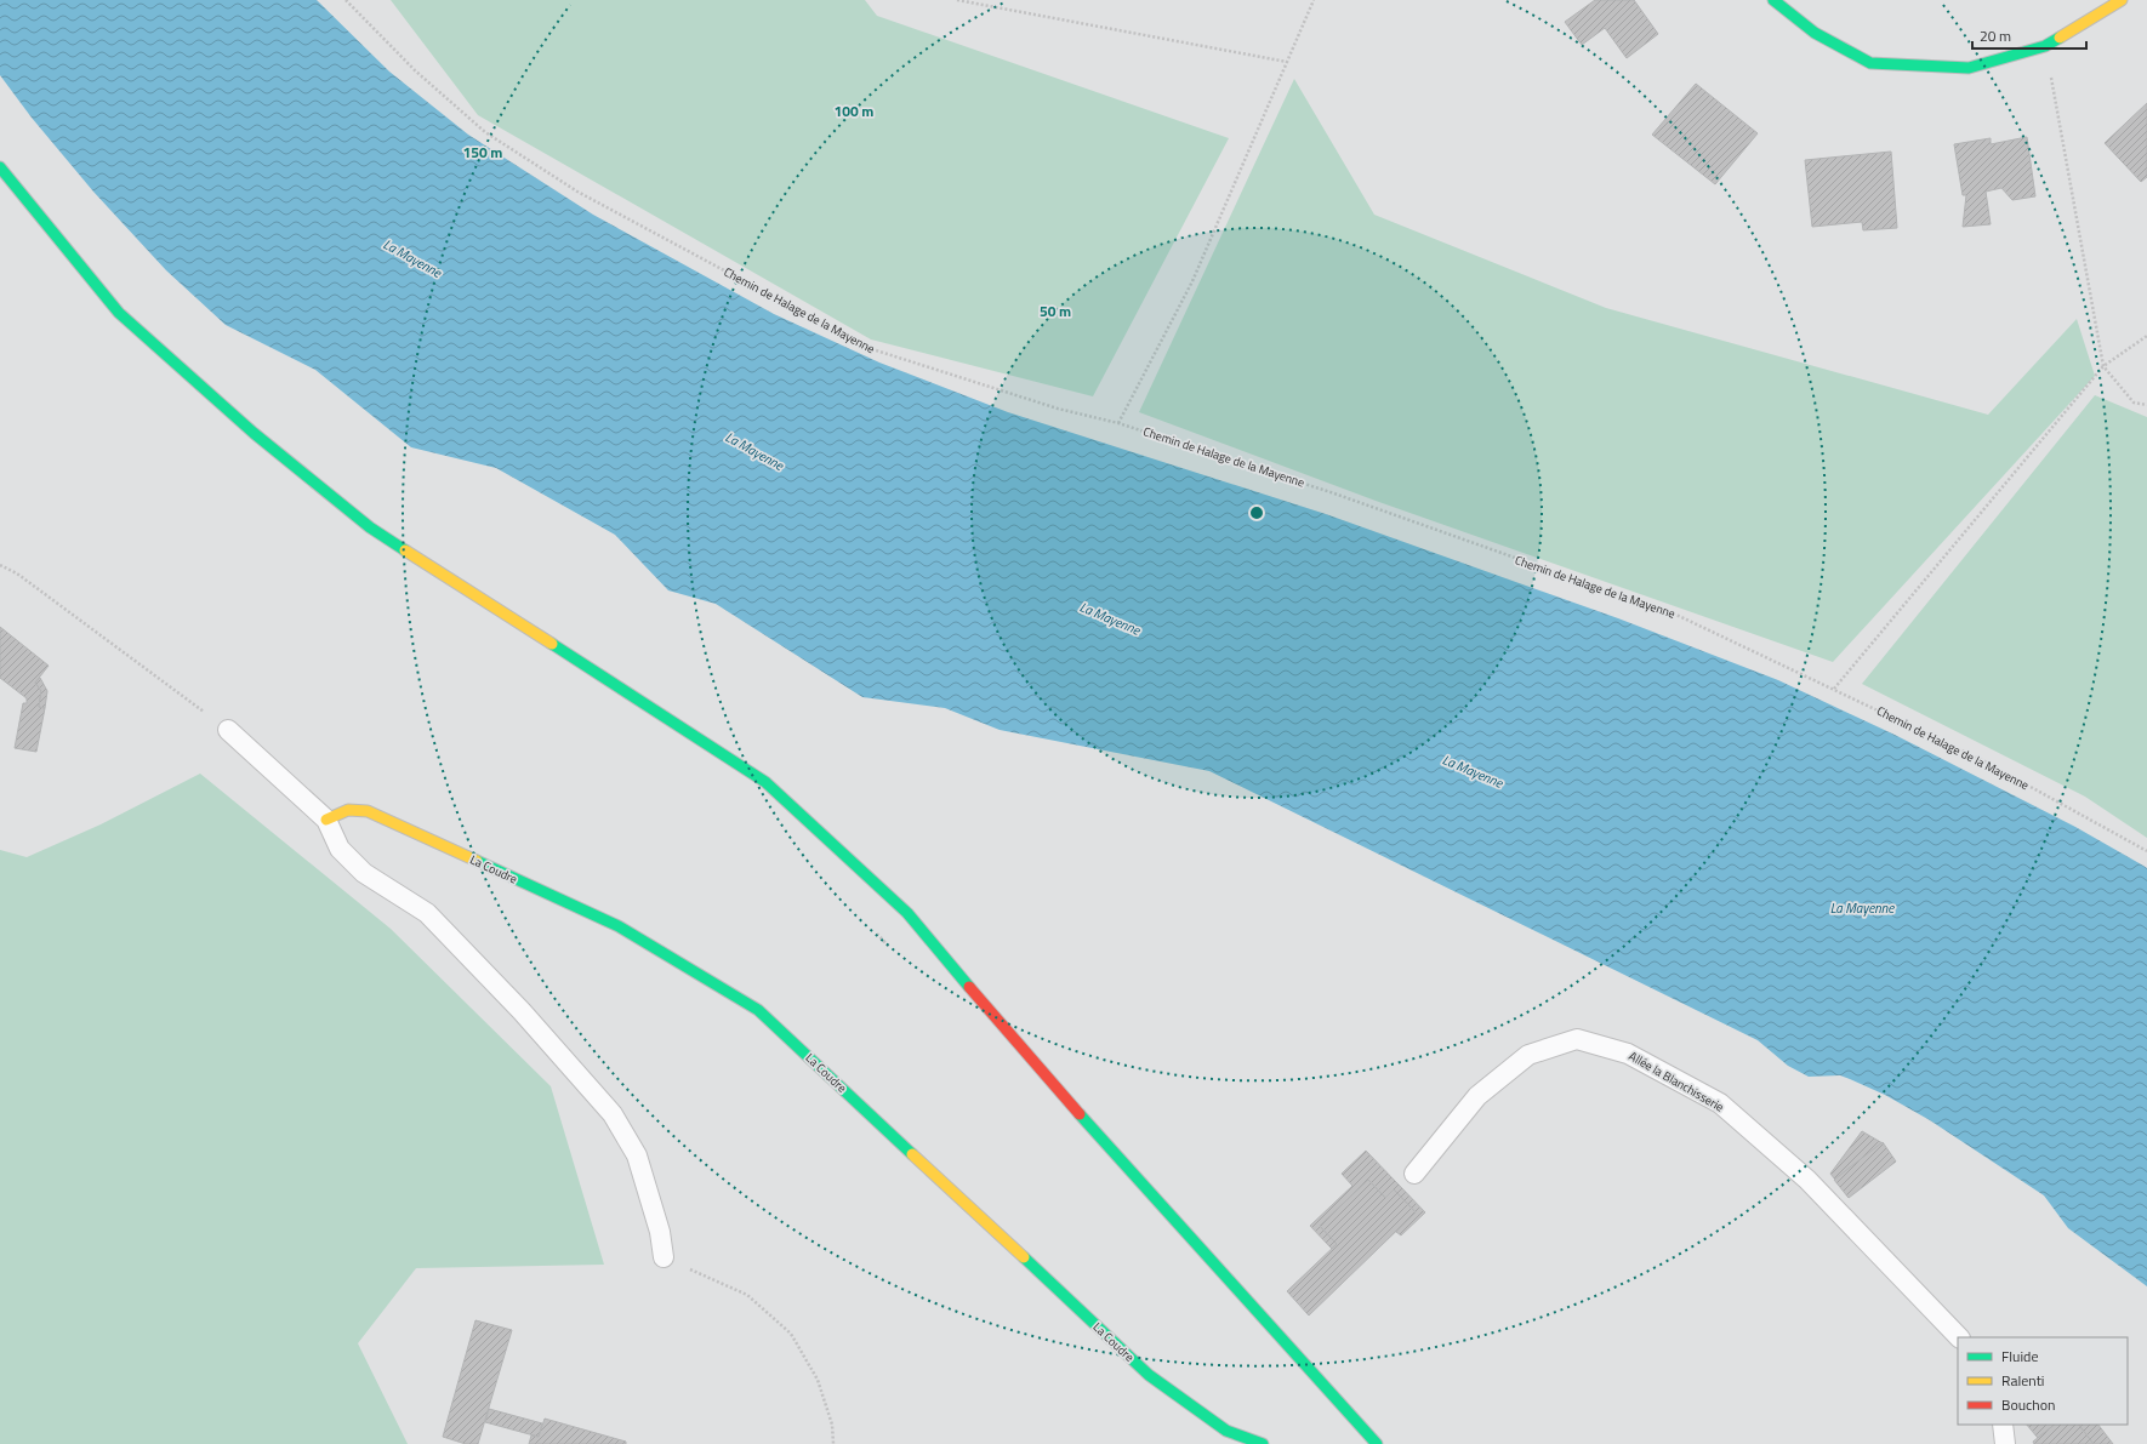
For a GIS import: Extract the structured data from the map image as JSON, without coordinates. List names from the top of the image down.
{
  "streets": {
    "street": ["La Coudre"],
    "lane": ["Allée la Blanchisserie"],
    "path": ["Chemin de Halage de la Mayenne"]
  },
  "water": ["La Mayenne"],
  "legend": ["Fluide", "Ralenti", "Bouchon"],
  "scale_bar": "20 m",
  "rings": ["100 m", "150 m", "50 m"]
}
